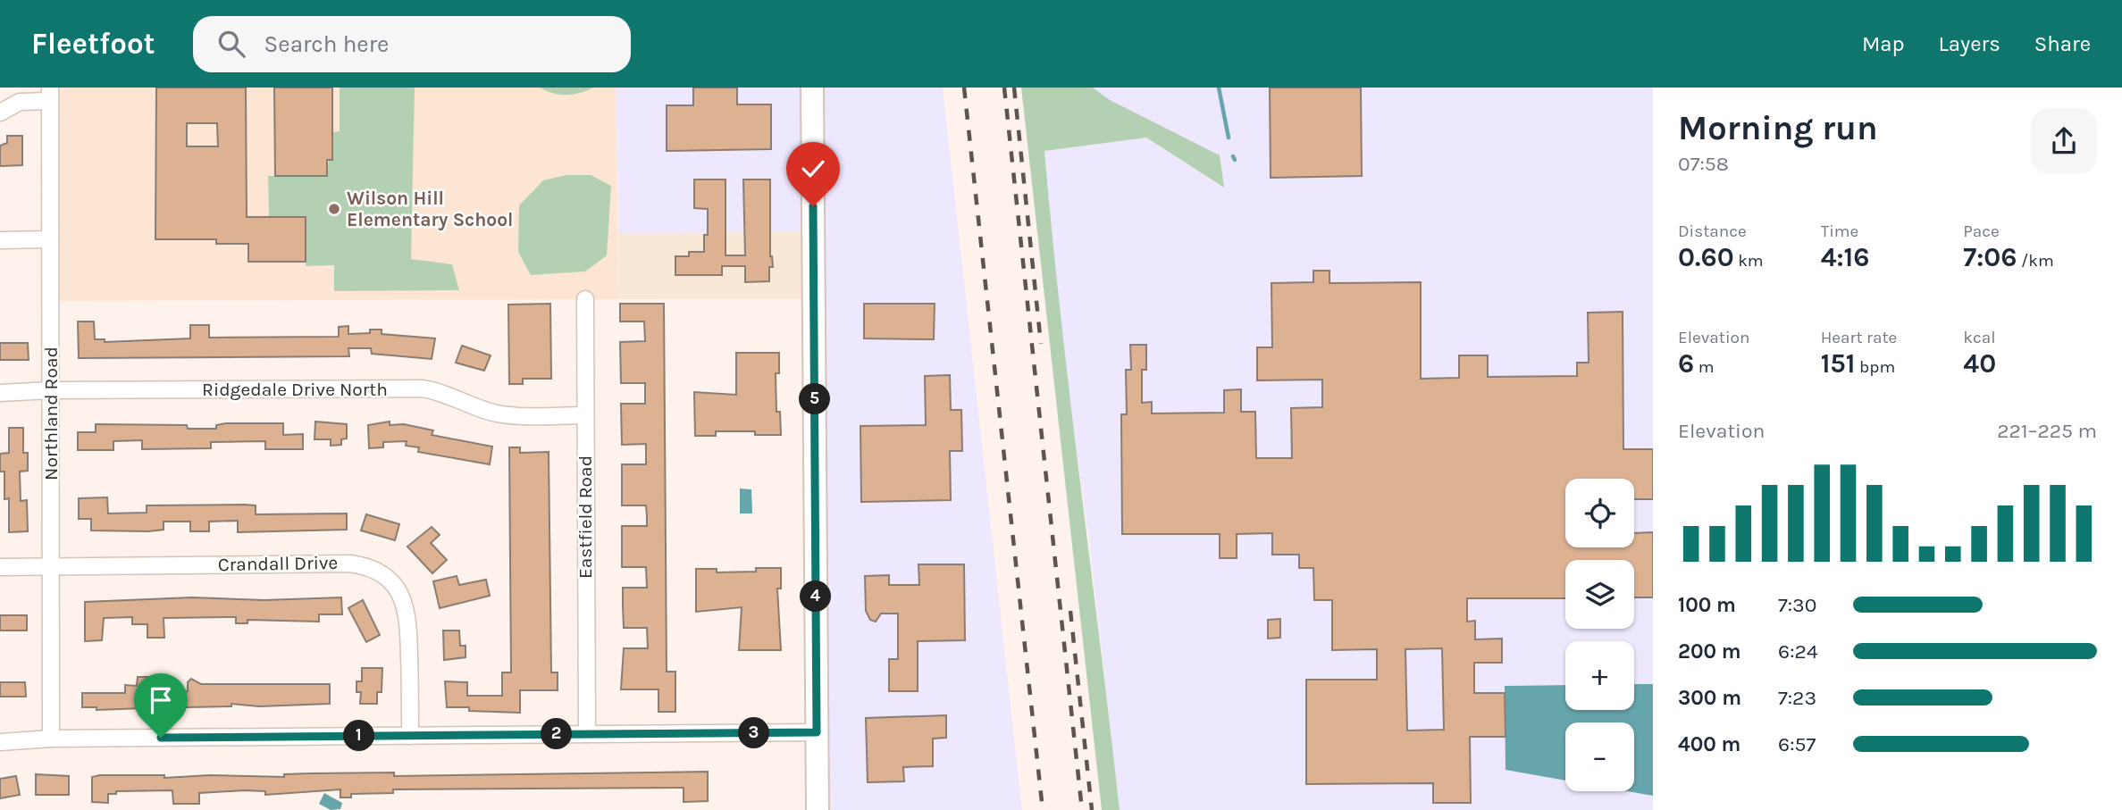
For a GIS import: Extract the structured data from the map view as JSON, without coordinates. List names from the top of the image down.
{
  "streets": {
    "street": [
      "Ridgedale Drive North",
      "Northland Road",
      "Eastfield Road",
      "Crandall Drive"
    ]
  },
  "crossings": [
    ["Ridgedale Drive North", "Northland Road"],
    ["Ridgedale Drive North", "Eastfield Road"],
    ["Northland Road", "Crandall Drive"]
  ],
  "places": ["Wilson Hill Elementary School"],
  "page": {
    "header": "Fleetfoot",
    "search": "Search here",
    "nav": ["Map", "Layers", "Share"],
    "heading": ["Morning run", "07:58"],
    "stats": [
      ["Distance", "0.60 km"],
      ["Time", "4:16"],
      ["Pace", "7:06 /km"],
      ["Elevation", "6 m"],
      ["Heart rate", "151 bpm"],
      ["kcal", "40"]
    ],
    "pins": [
      "5",
      "4",
      "3",
      "2",
      "1"
    ],
    "chart": ["Elevation", "221–225 m"],
    "map_buttons": ["+", "−"],
    "list": [
      {
        "name": "100 m",
        "note": "7:30"
      },
      {
        "name": "200 m",
        "note": "6:24"
      },
      {
        "name": "300 m",
        "note": "7:23"
      },
      {
        "name": "400 m",
        "note": "6:57"
      }
    ]
  }
}
